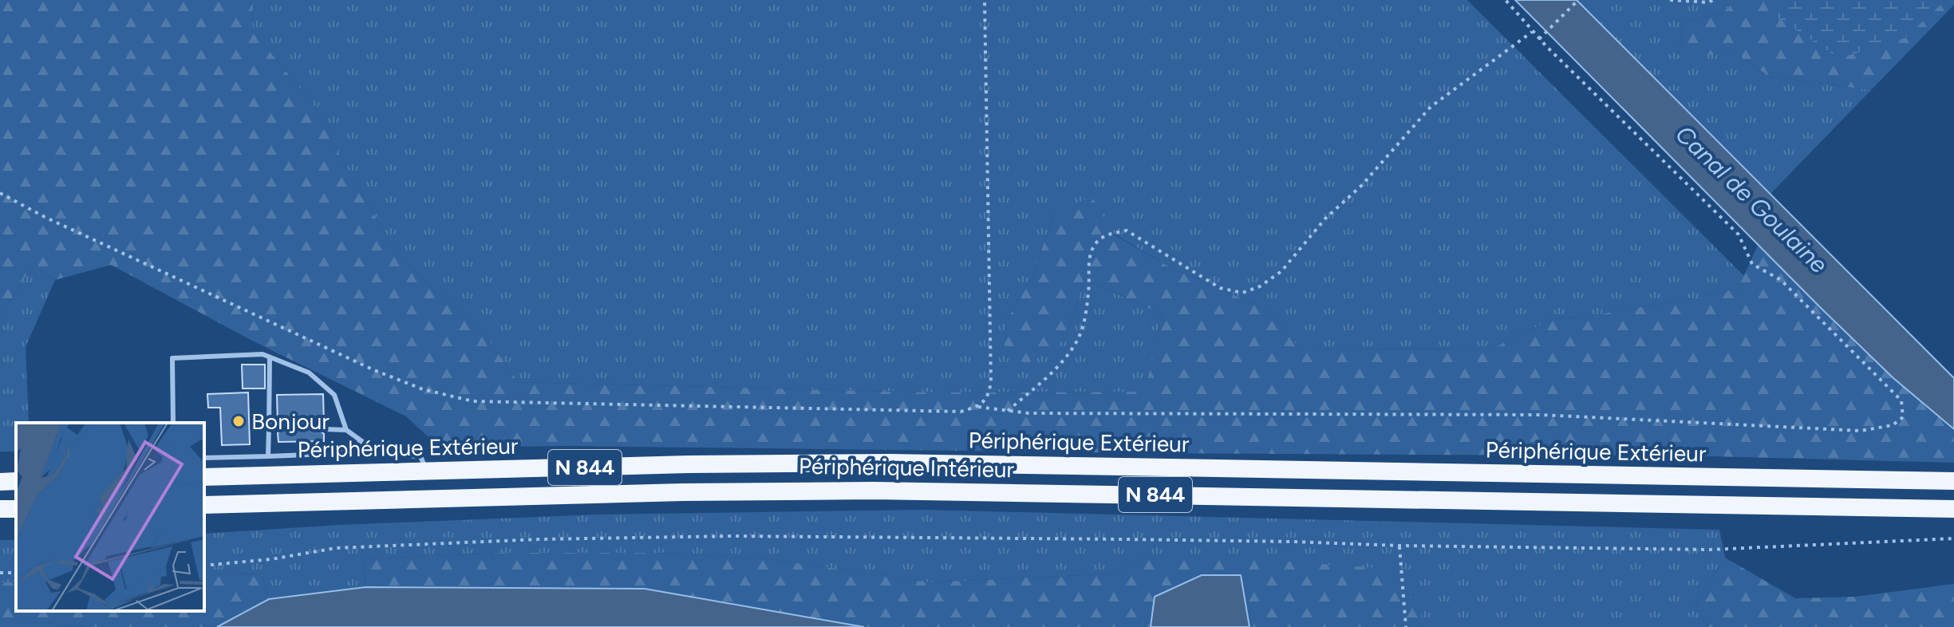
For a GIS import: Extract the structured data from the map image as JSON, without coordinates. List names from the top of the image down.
{
  "streets": {
    "highway": ["Périphérique Extérieur", "N 844", "Périphérique Intérieur"]
  },
  "water": ["Canal de Goulaine"],
  "places": ["Bonjour"]
}
